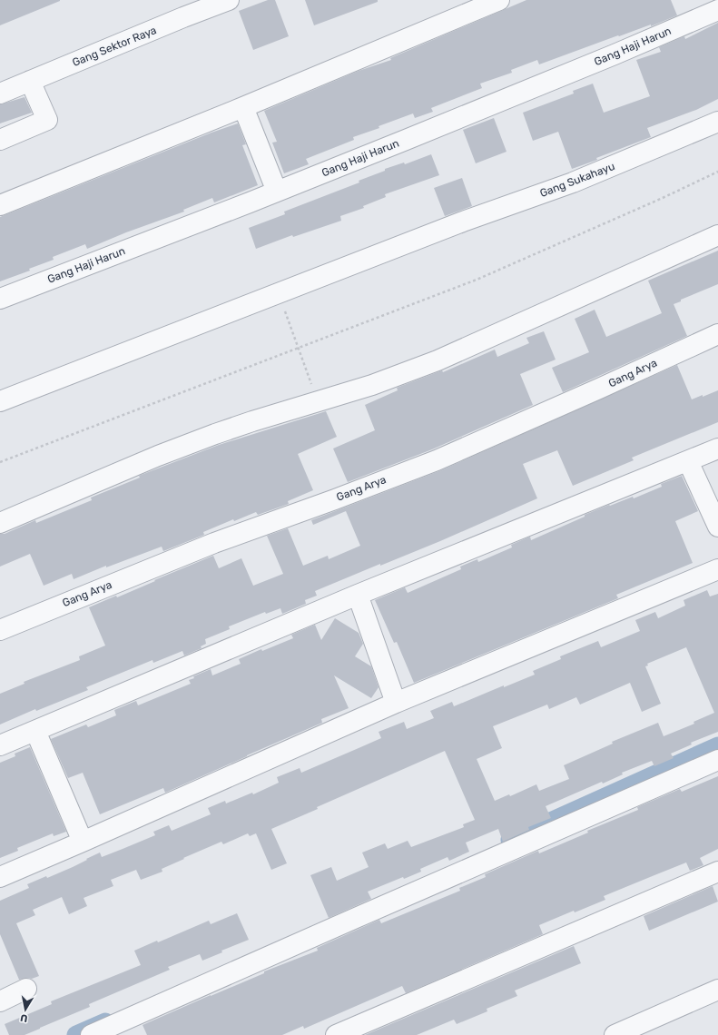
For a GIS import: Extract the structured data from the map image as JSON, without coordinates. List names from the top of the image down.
{
  "streets": {
    "street": [
      "Gang Sektor Raya",
      "Gang Haji Harun",
      "Gang Sukahayu",
      "Gang Arya"
    ]
  },
  "north": "bottom"
}
